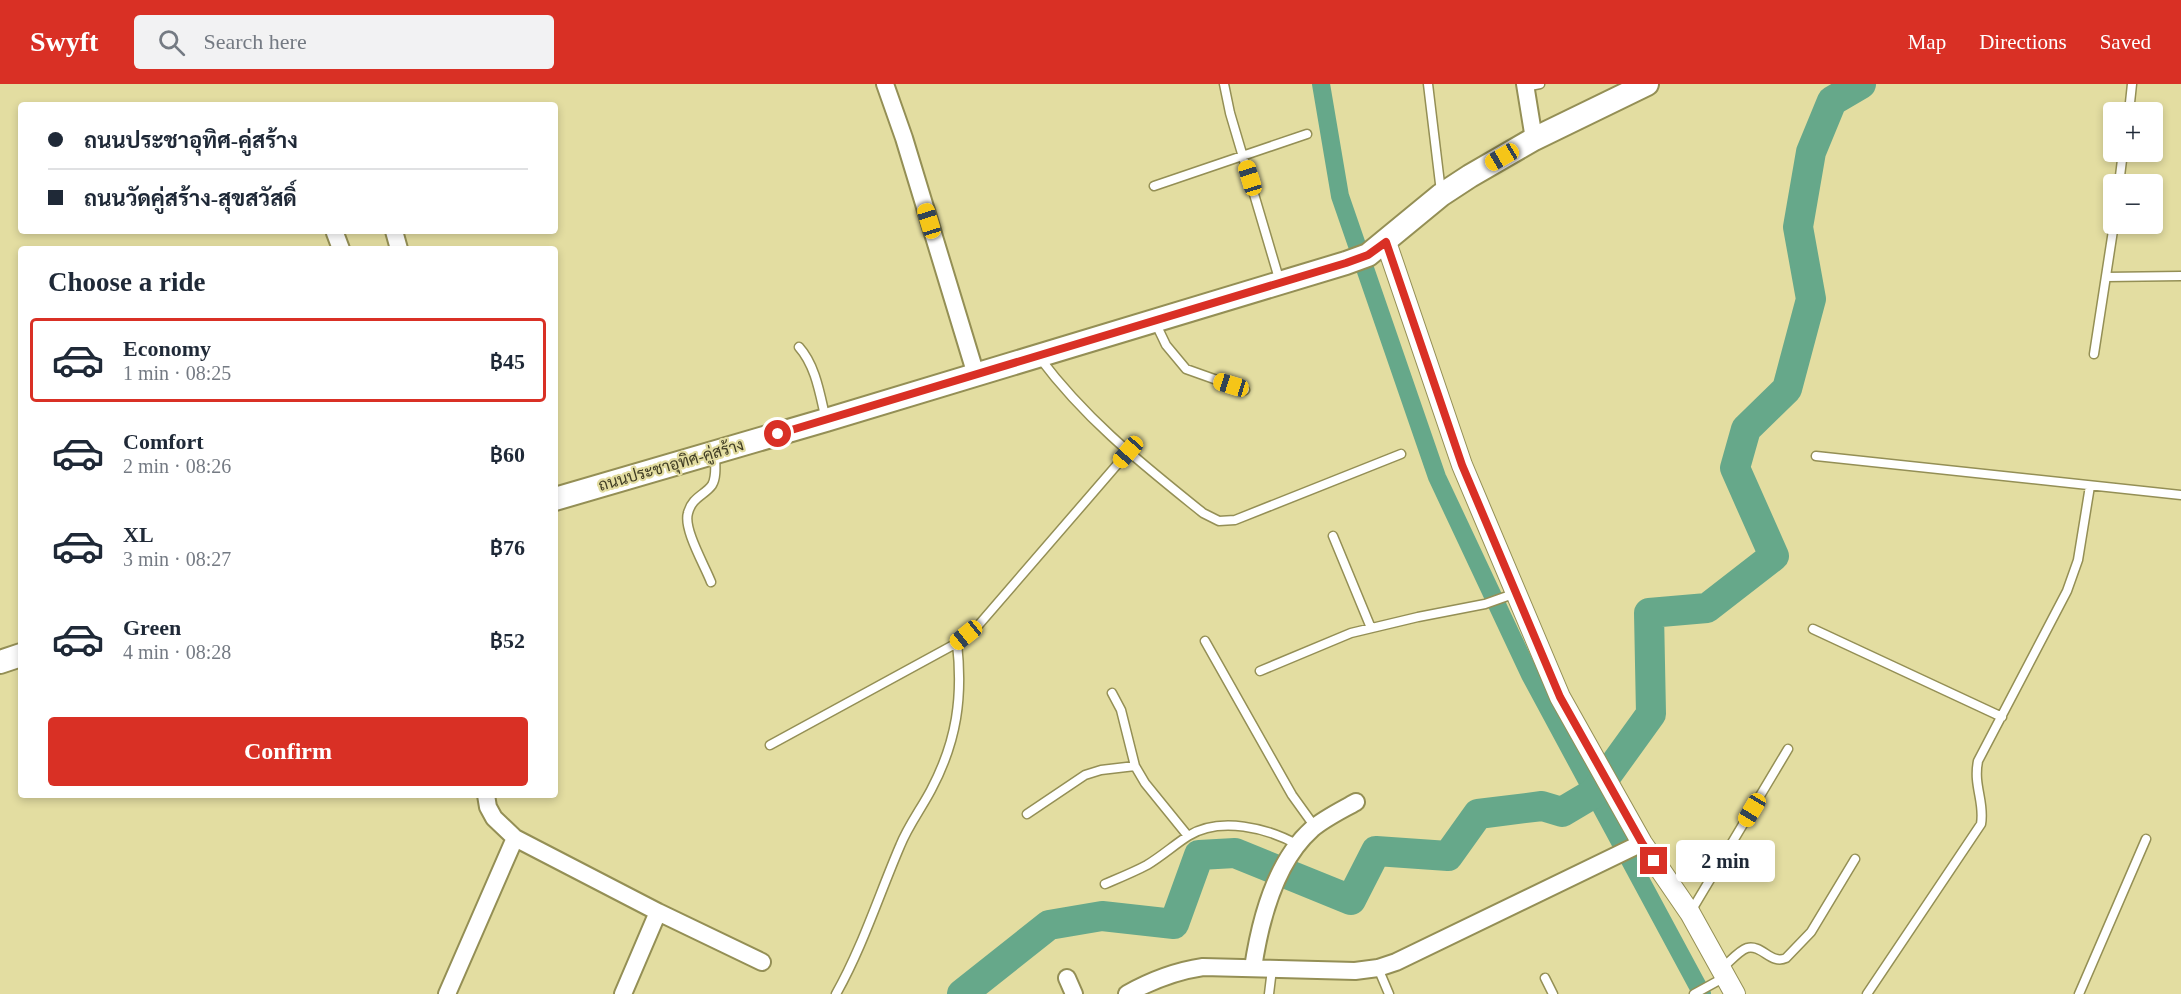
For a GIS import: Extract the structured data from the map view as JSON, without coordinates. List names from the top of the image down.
{
  "streets": {
    "main road": ["ถนนประชาอุทิศ-คู่สร้าง"]
  },
  "page": {
    "header": "Swyft",
    "search": "Search here",
    "nav": ["Map", "Directions", "Saved"],
    "map_buttons": ["+", "−"],
    "banner": ["ถนนประชาอุทิศ-คู่สร้าง", "ถนนวัดคู่สร้าง-สุขสวัสดิ์"],
    "heading": "Choose a ride",
    "list": [
      {
        "name": "Economy",
        "note": "1 min · 08:25",
        "value": "฿45"
      },
      {
        "name": "Comfort",
        "note": "2 min · 08:26",
        "value": "฿60"
      },
      {
        "name": "XL",
        "note": "3 min · 08:27",
        "value": "฿76"
      },
      {
        "name": "Green",
        "note": "4 min · 08:28",
        "value": "฿52"
      }
    ],
    "buttons": "Confirm",
    "bubble": "2 min"
  }
}
